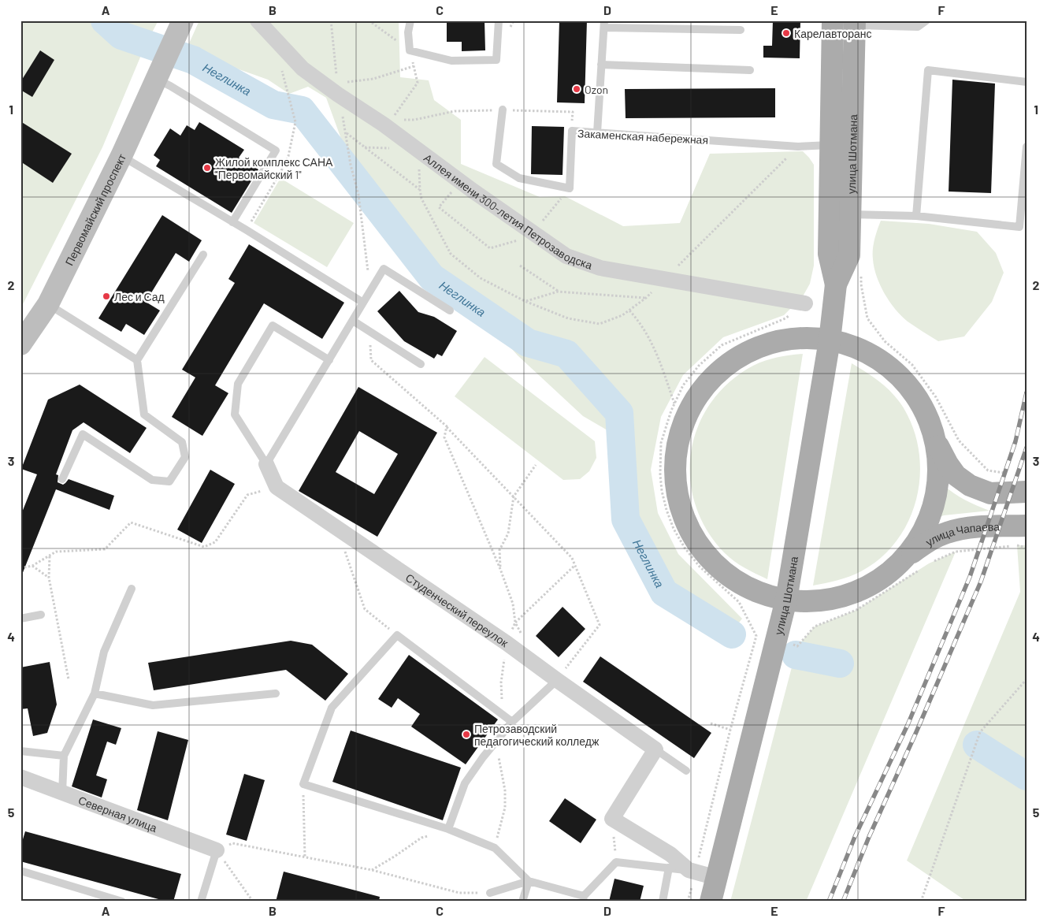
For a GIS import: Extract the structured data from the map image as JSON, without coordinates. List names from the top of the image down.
{
  "streets": {
    "main road": ["улица Шотмана", "улица Чапаева"],
    "street": [
      "Первомайский проспект",
      "Аллея имени 300-летия Петрозаводска",
      "Студенческий переулок",
      "Северная улица"
    ],
    "lane": ["Закаменская набережная"]
  },
  "crossings": [
    ["Закаменская набережная", "улица Шотмана"]
  ],
  "water": ["Неглинка"],
  "places": [
    "Карелавторанс",
    "Ozon",
    "Жилой комплекс САНА \"Первомайский 1\"",
    "Лес и Сад",
    "Петрозаводский педагогический колледж"
  ],
  "grid": {
    "columns": [
      "A",
      "B",
      "C",
      "D",
      "E",
      "F"
    ],
    "rows": [
      "1",
      "2",
      "3",
      "4",
      "5"
    ]
  }
}
